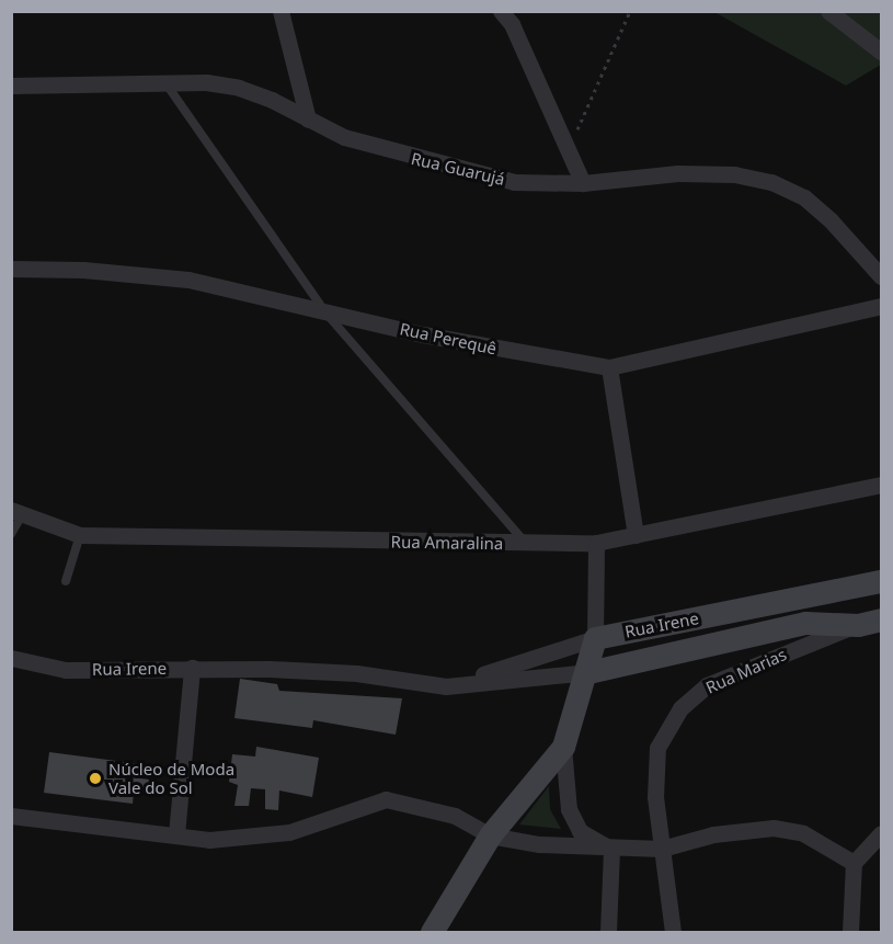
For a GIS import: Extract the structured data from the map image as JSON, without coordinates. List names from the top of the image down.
{
  "streets": {
    "street": [
      "Rua Guarujá",
      "Rua Perequê",
      "Rua Amaralina",
      "Rua Irene",
      "Rua Marias"
    ]
  },
  "crossings": [
    ["Rua Irene", "Rua Marias"]
  ],
  "places": ["Núcleo de Moda Vale do Sol"]
}
